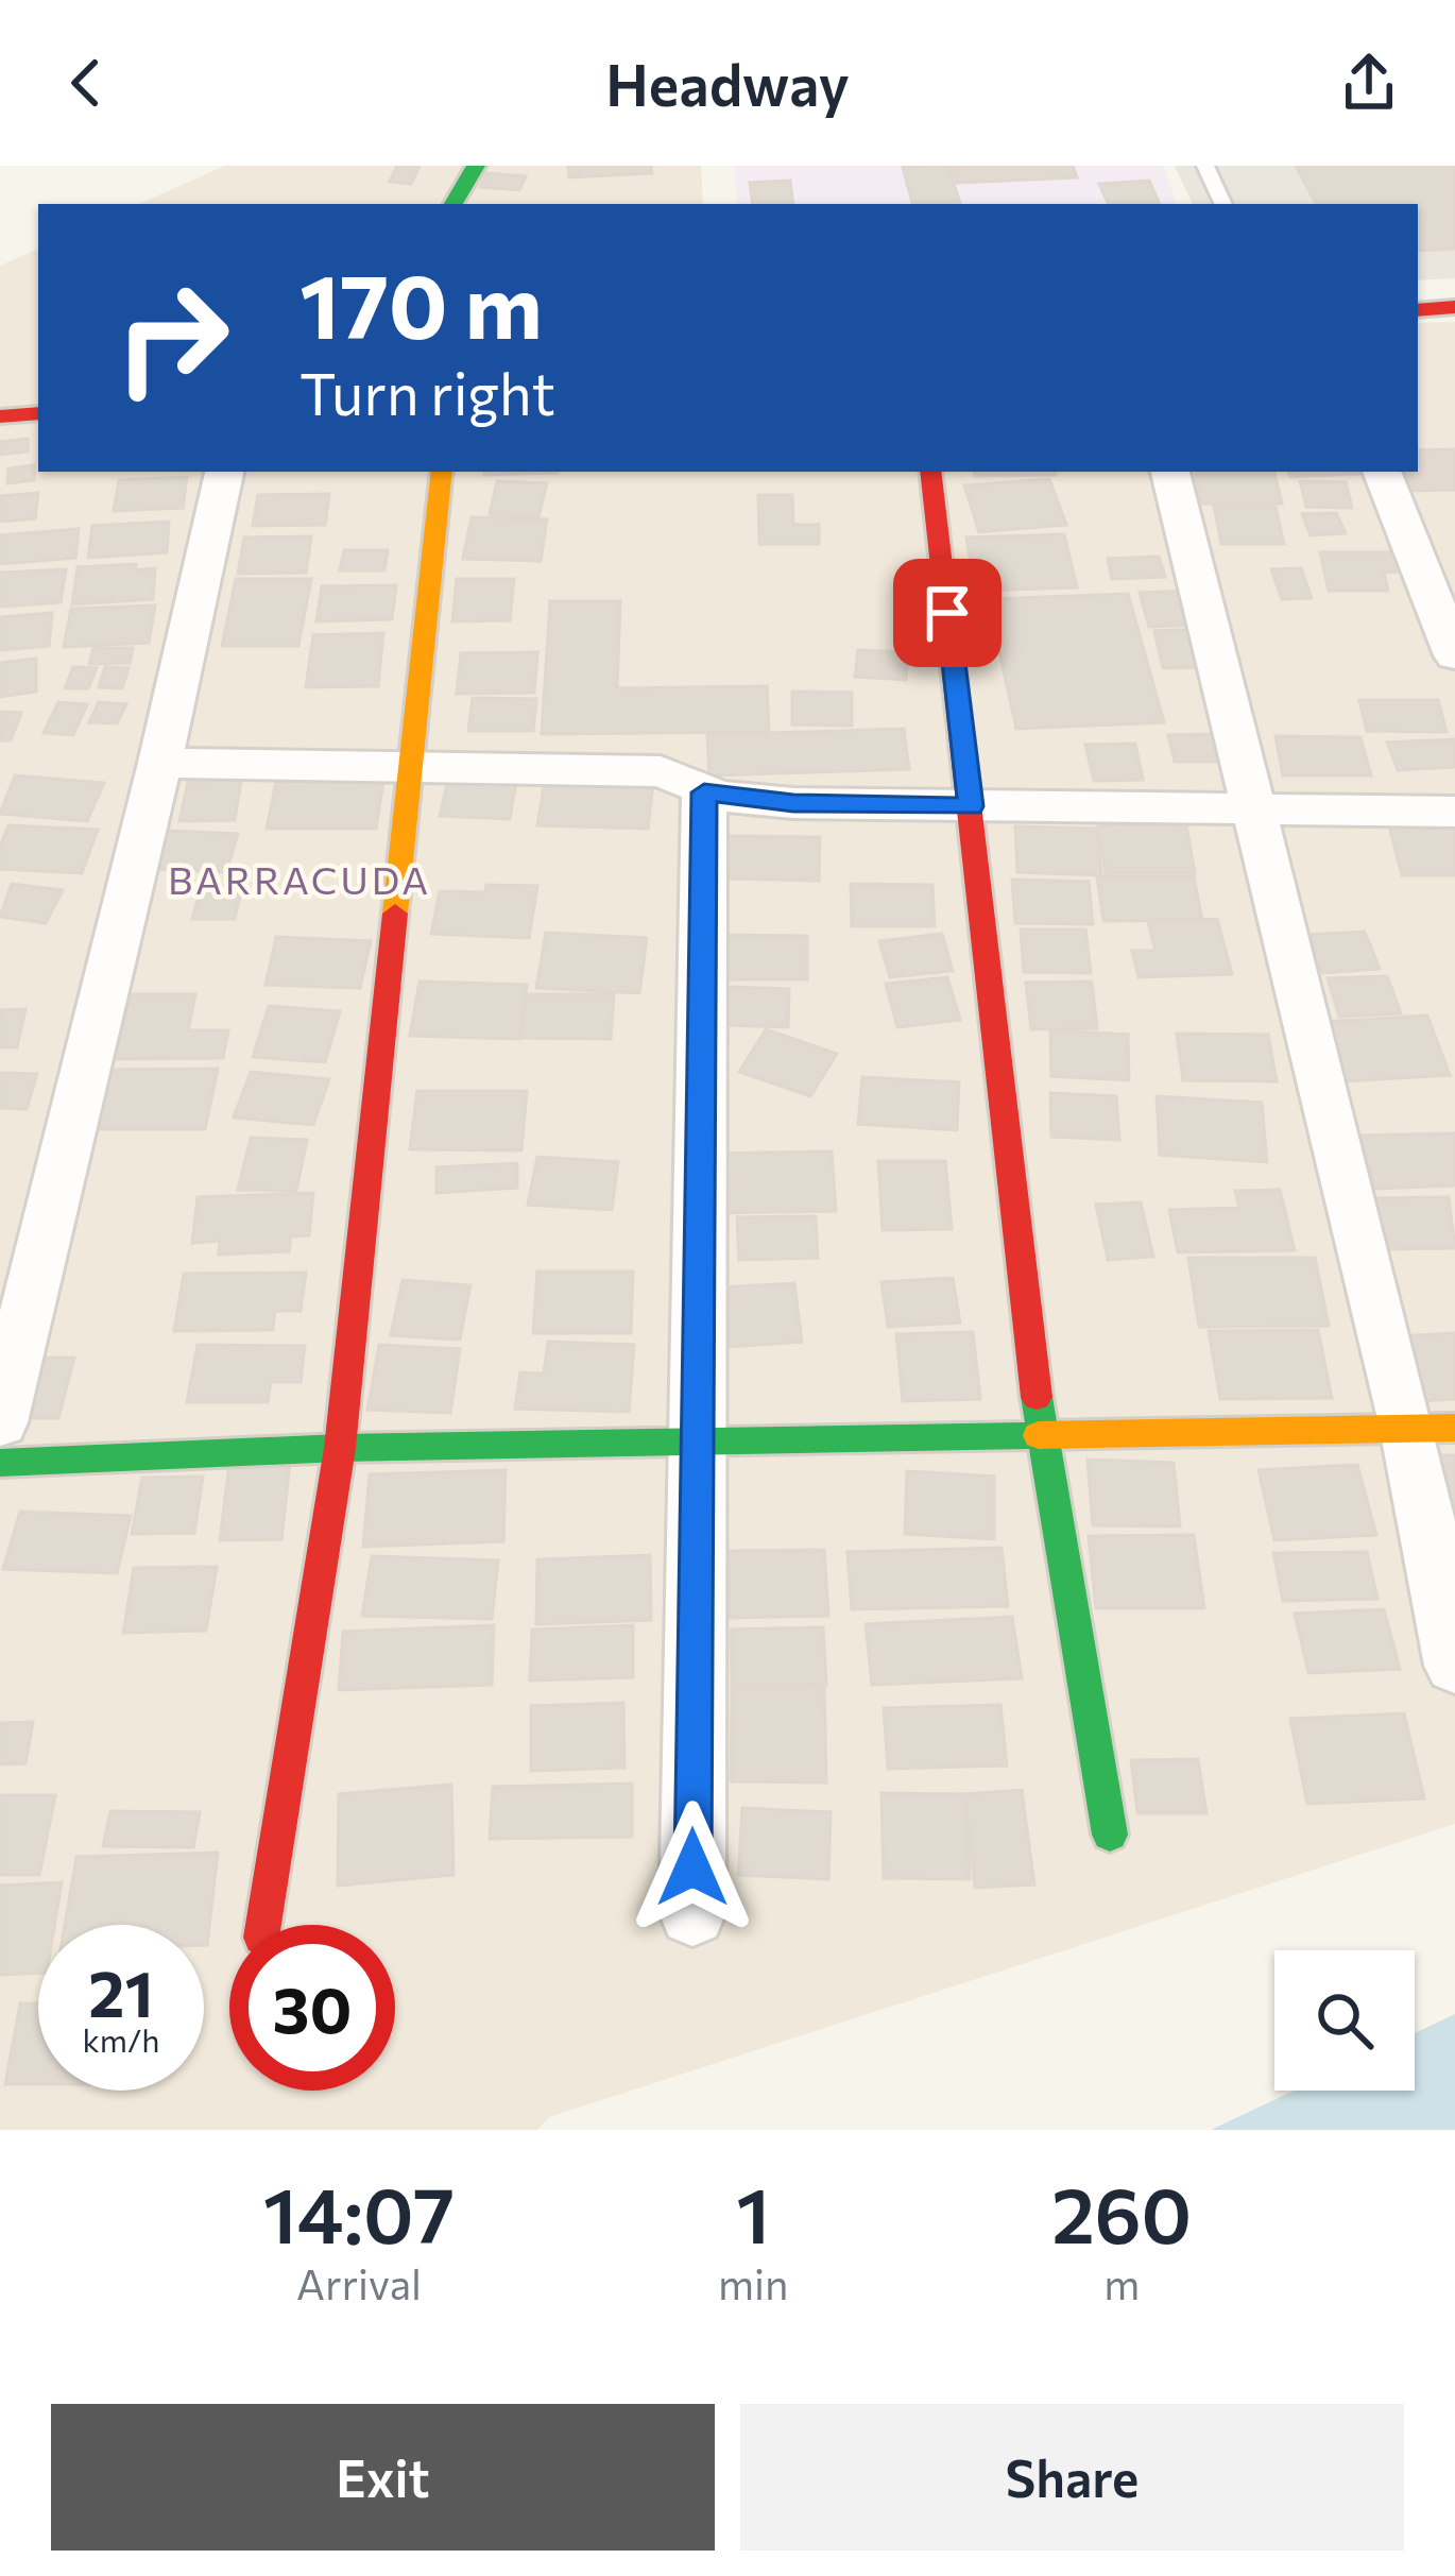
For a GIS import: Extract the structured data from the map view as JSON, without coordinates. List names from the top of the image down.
{
  "districts": ["BARRACUDA"],
  "page": {
    "header": "Headway",
    "turn": ["170 m", "Turn right"],
    "speed": "21 km/h",
    "limit": "30",
    "eta": [
      "14:07",
      "Arrival",
      "1",
      "min",
      "260",
      "m"
    ],
    "buttons": ["Exit", "Share"]
  }
}
